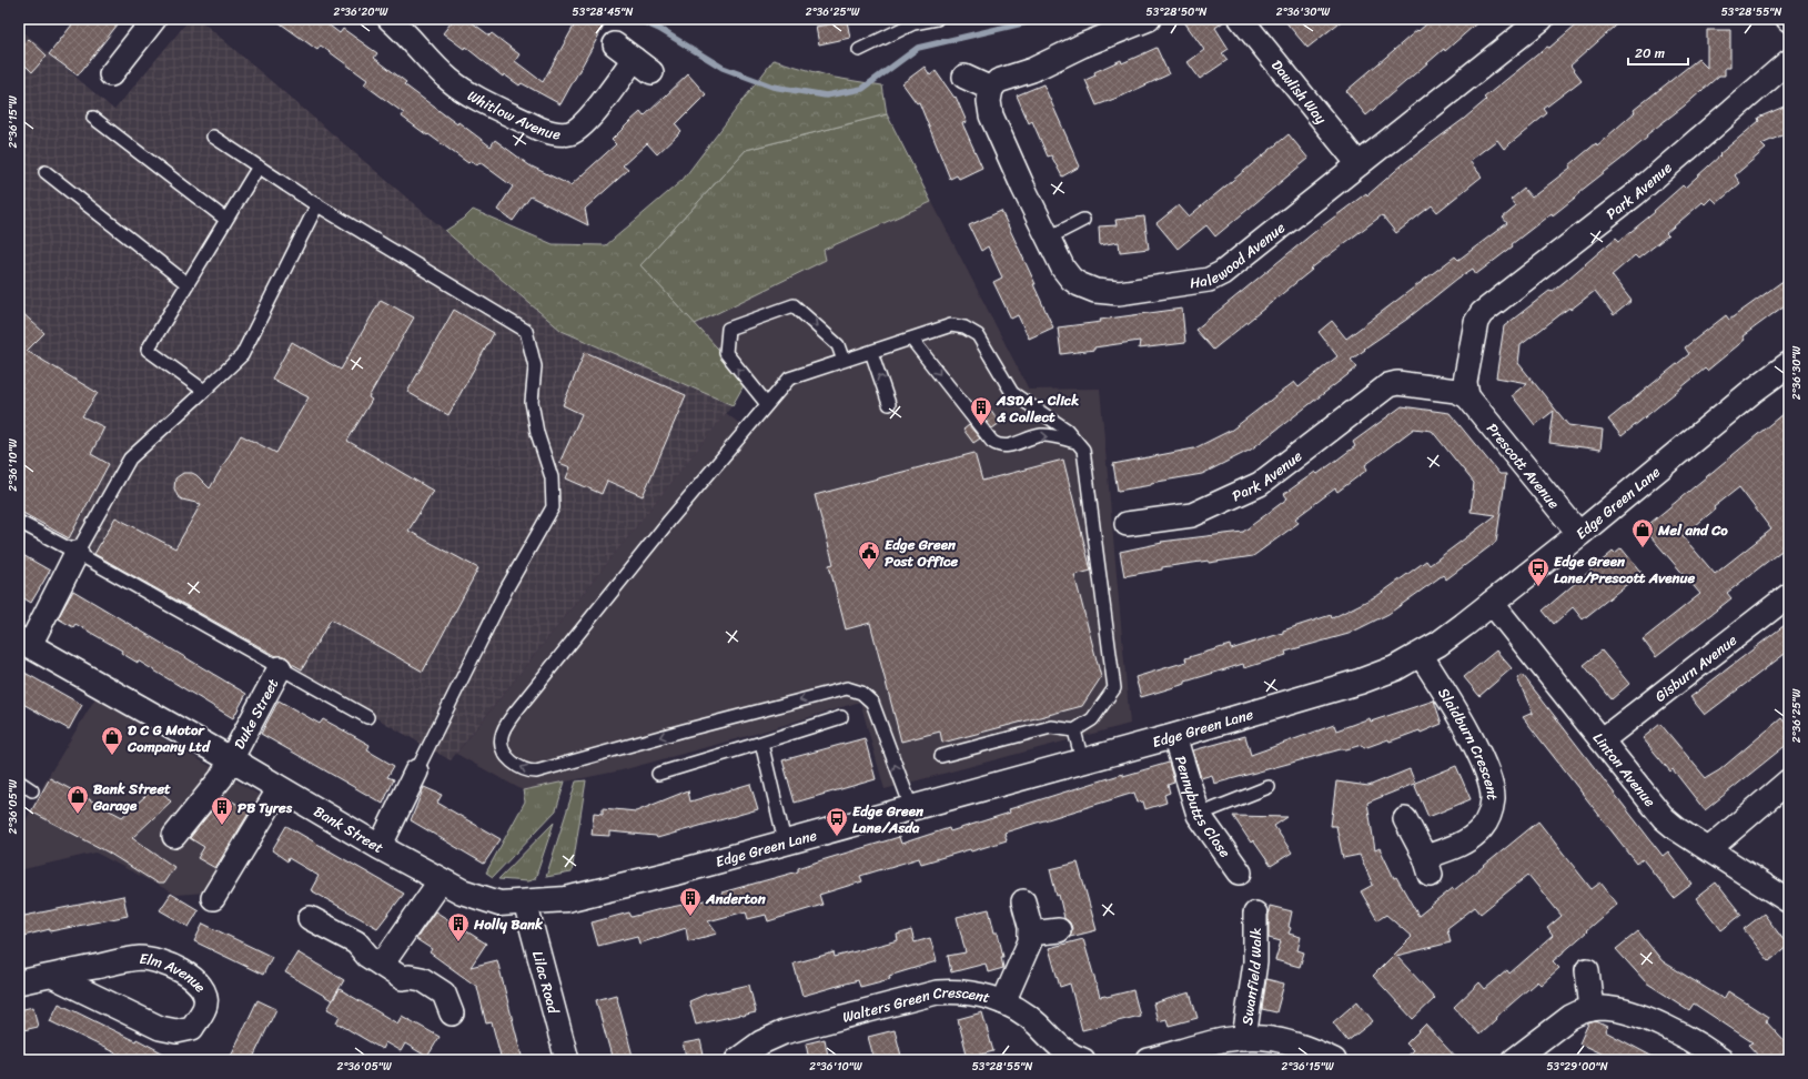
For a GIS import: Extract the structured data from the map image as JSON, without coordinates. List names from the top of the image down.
{
  "streets": {
    "street": [
      "Dawlish Way",
      "Whitlow Avenue",
      "Park Avenue",
      "Halewood Avenue",
      "Prescott Avenue",
      "Edge Green Lane",
      "Gisburn Avenue",
      "Duke Street",
      "Slaidburn Crescent",
      "Linton Avenue",
      "Pennybutts Close",
      "Bank Street",
      "Swanfield Walk",
      "Elm Avenue",
      "Lilac Road",
      "Walters Green Crescent"
    ]
  },
  "crossings": [
    ["Dawlish Way", "Halewood Avenue"],
    ["Park Avenue", "Prescott Avenue"],
    ["Prescott Avenue", "Edge Green Lane"],
    ["Edge Green Lane", "Slaidburn Crescent"],
    ["Edge Green Lane", "Linton Avenue"],
    ["Edge Green Lane", "Pennybutts Close"],
    ["Edge Green Lane", "Bank Street"],
    ["Edge Green Lane", "Lilac Road"],
    ["Gisburn Avenue", "Linton Avenue"],
    ["Duke Street", "Bank Street"],
    ["Bank Street", "Lilac Road"]
  ],
  "places": {
    "building": [
      "ASDA - Click & Collect",
      "PB Tyres",
      "Anderton",
      "Holly Bank"
    ],
    "shop": ["Mel and Co", "D C G Motor Company Ltd", "Bank Street Garage"],
    "public building": ["Edge Green Post Office"],
    "bus stop": ["Edge Green Lane/Prescott Avenue", "Edge Green Lane/Asda"]
  },
  "scale_bar": "20 m",
  "coordinates": [
    "2°36'20\"W",
    "53°28'45\"N",
    "2°36'25\"W",
    "53°28'50\"N",
    "2°36'30\"W",
    "53°28'55\"N",
    "2°36'15\"W",
    "2°36'10\"W",
    "2°36'05\"W",
    "53°29'00\"N"
  ]
}
